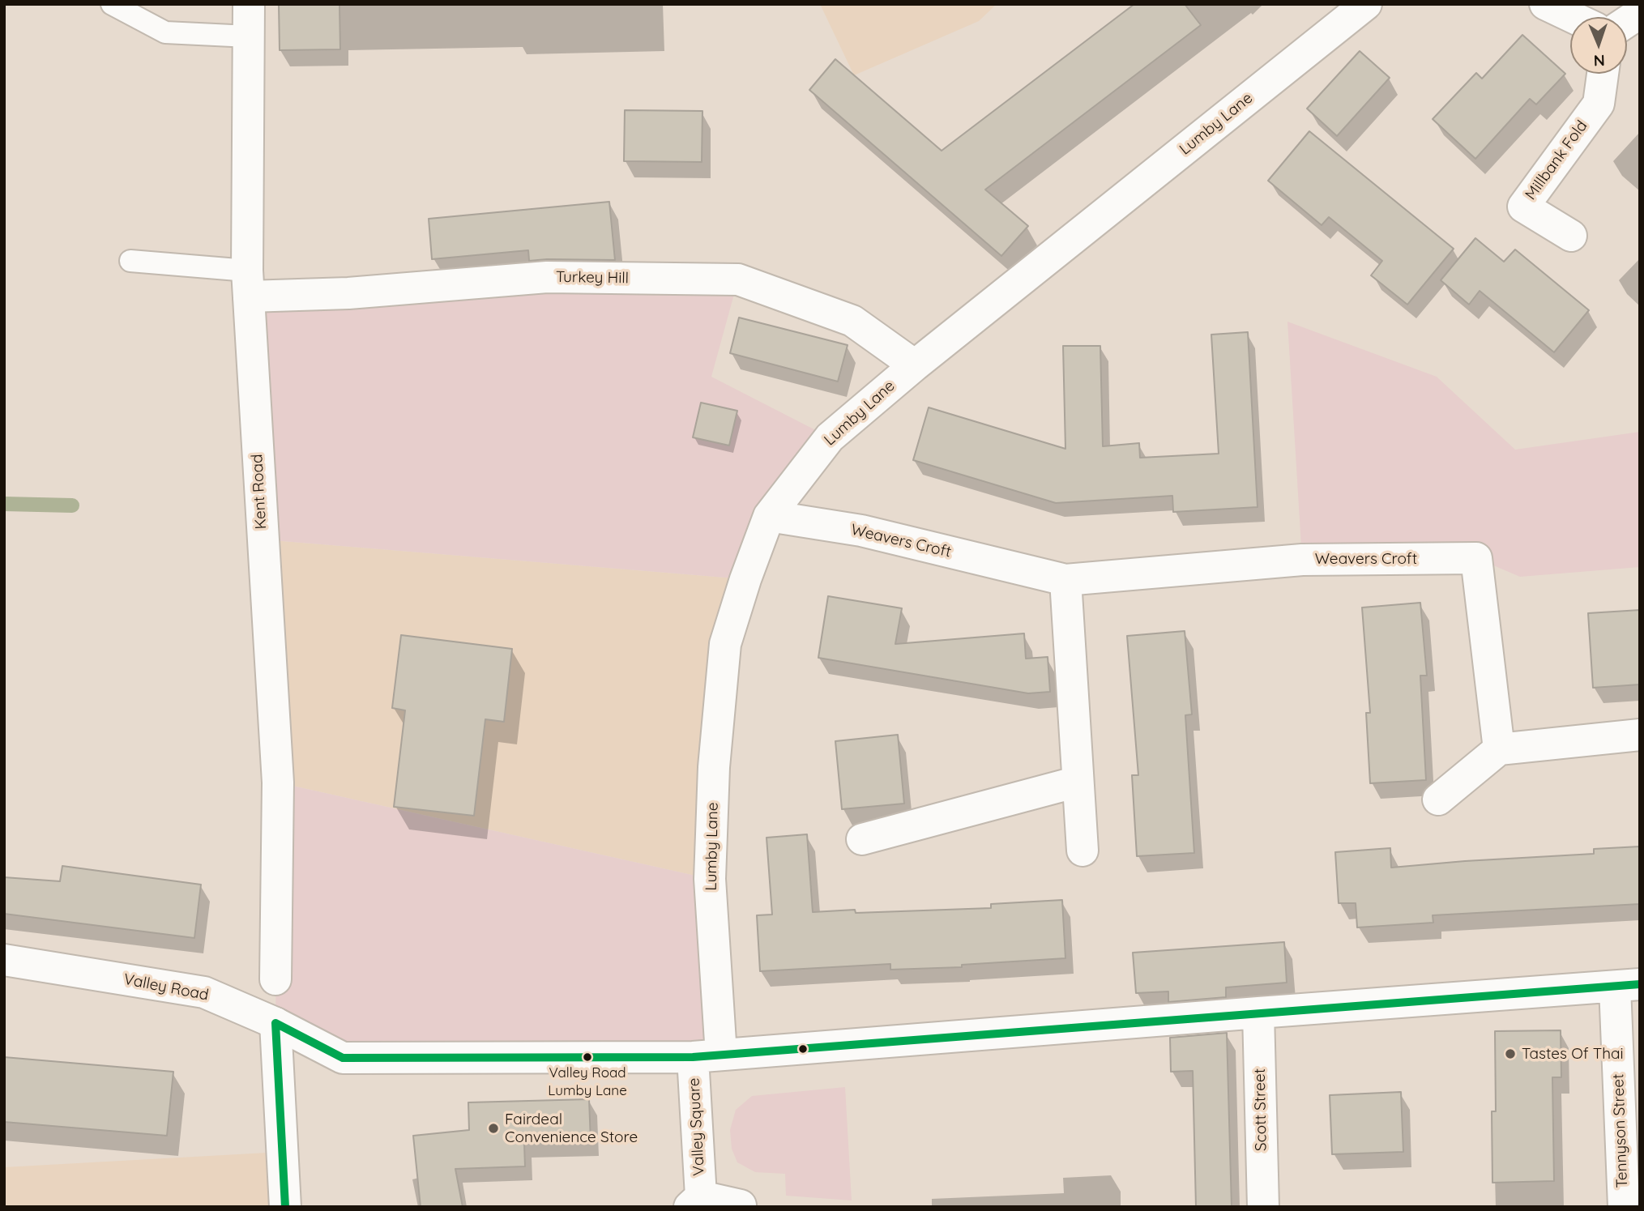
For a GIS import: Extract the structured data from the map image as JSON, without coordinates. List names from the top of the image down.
{
  "streets": {
    "street": [
      "Lumby Lane",
      "Millbank Fold",
      "Turkey Hill",
      "Kent Road",
      "Weavers Croft",
      "Valley Road",
      "Scott Street",
      "Valley Square",
      "Tennyson Street"
    ]
  },
  "crossings": [
    ["Lumby Lane", "Turkey Hill"],
    ["Lumby Lane", "Weavers Croft"],
    ["Lumby Lane", "Valley Road"],
    ["Lumby Lane", "Valley Square"],
    ["Turkey Hill", "Kent Road"],
    ["Valley Road", "Scott Street"],
    ["Valley Road", "Valley Square"],
    ["Valley Road", "Tennyson Street"]
  ],
  "places": ["Tastes Of Thai", "Valley Road Lumby Lane", "Fairdeal Convenience Store"],
  "north": "bottom"
}
